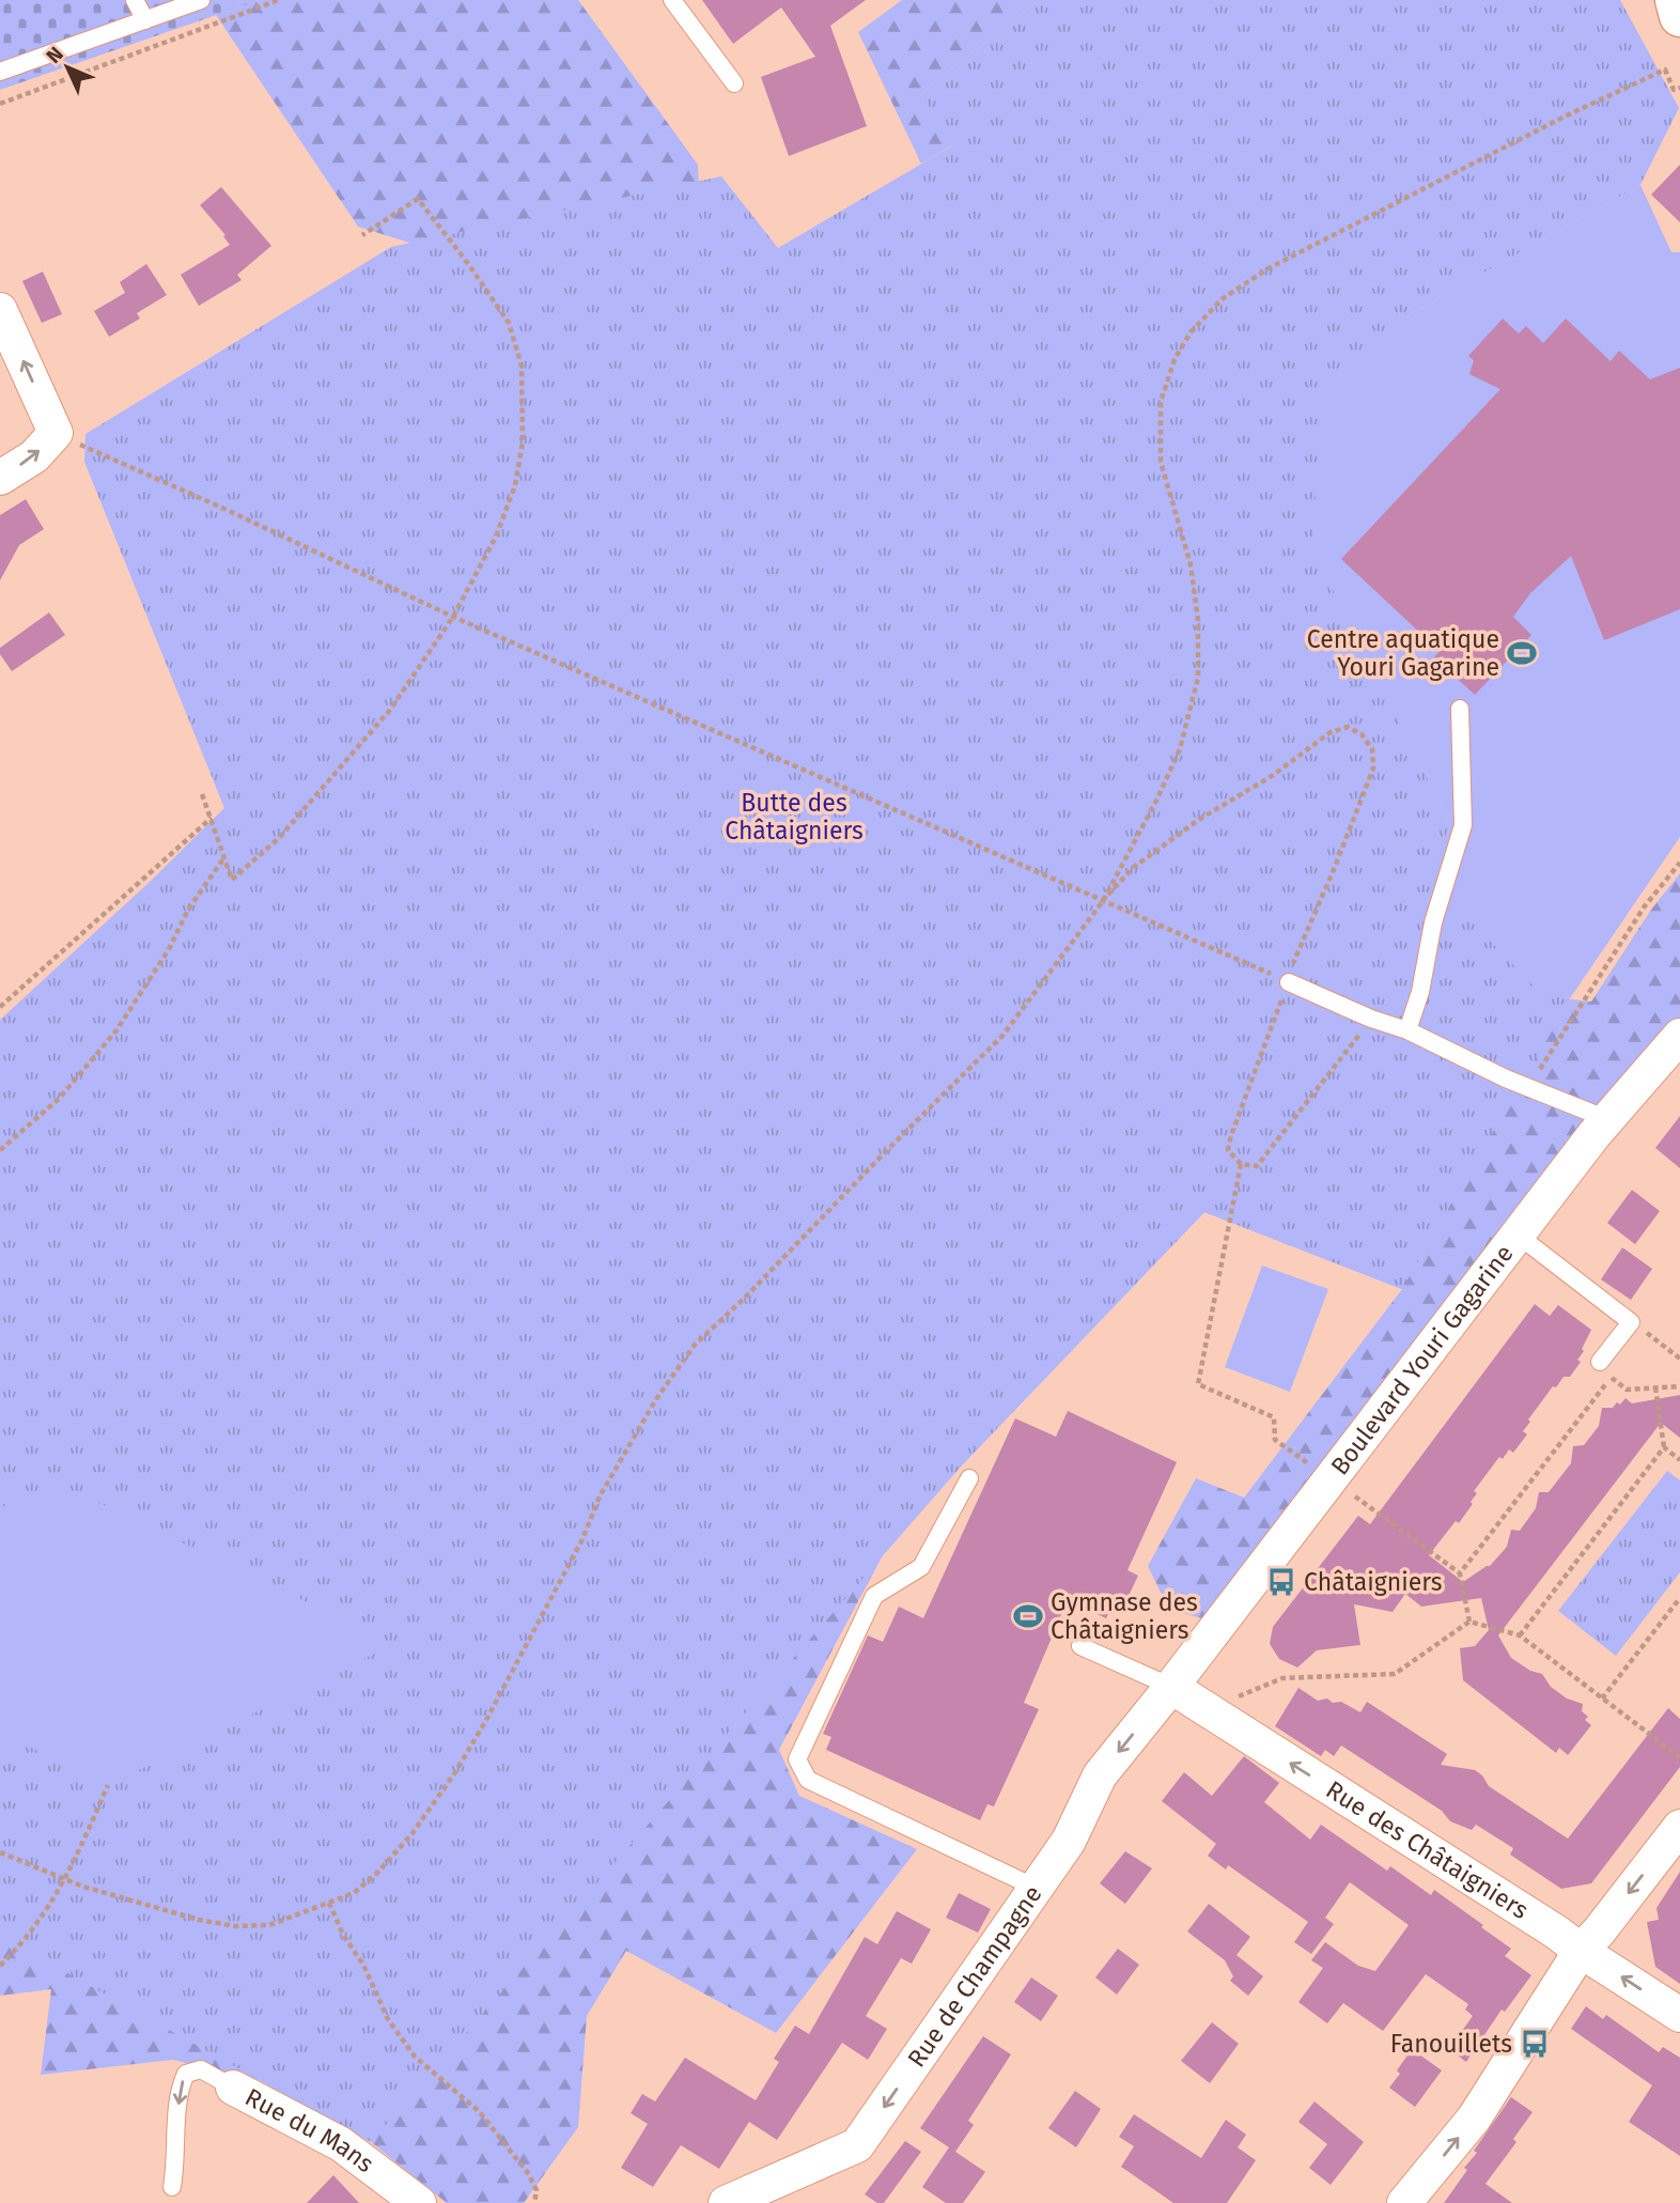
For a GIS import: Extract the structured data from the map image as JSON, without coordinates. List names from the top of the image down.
{
  "streets": {
    "street": [
      "Boulevard Youri Gagarine",
      "Rue des Châtaigniers",
      "Rue de Champagne",
      "Rue du Mans"
    ]
  },
  "crossings": [
    ["Boulevard Youri Gagarine", "Rue des Châtaigniers"],
    ["Boulevard Youri Gagarine", "Rue de Champagne"],
    ["Rue des Châtaigniers", "Rue de Champagne"]
  ],
  "one_way": ["Rue des Châtaigniers", "Rue de Champagne"],
  "parks": ["Butte des Châtaigniers"],
  "places": {
    "sports": ["Centre aquatique Youri Gagarine", "Gymnase des Châtaigniers"],
    "bus stop": ["Châtaigniers", "Fanouillets"]
  },
  "north": "top left"
}
